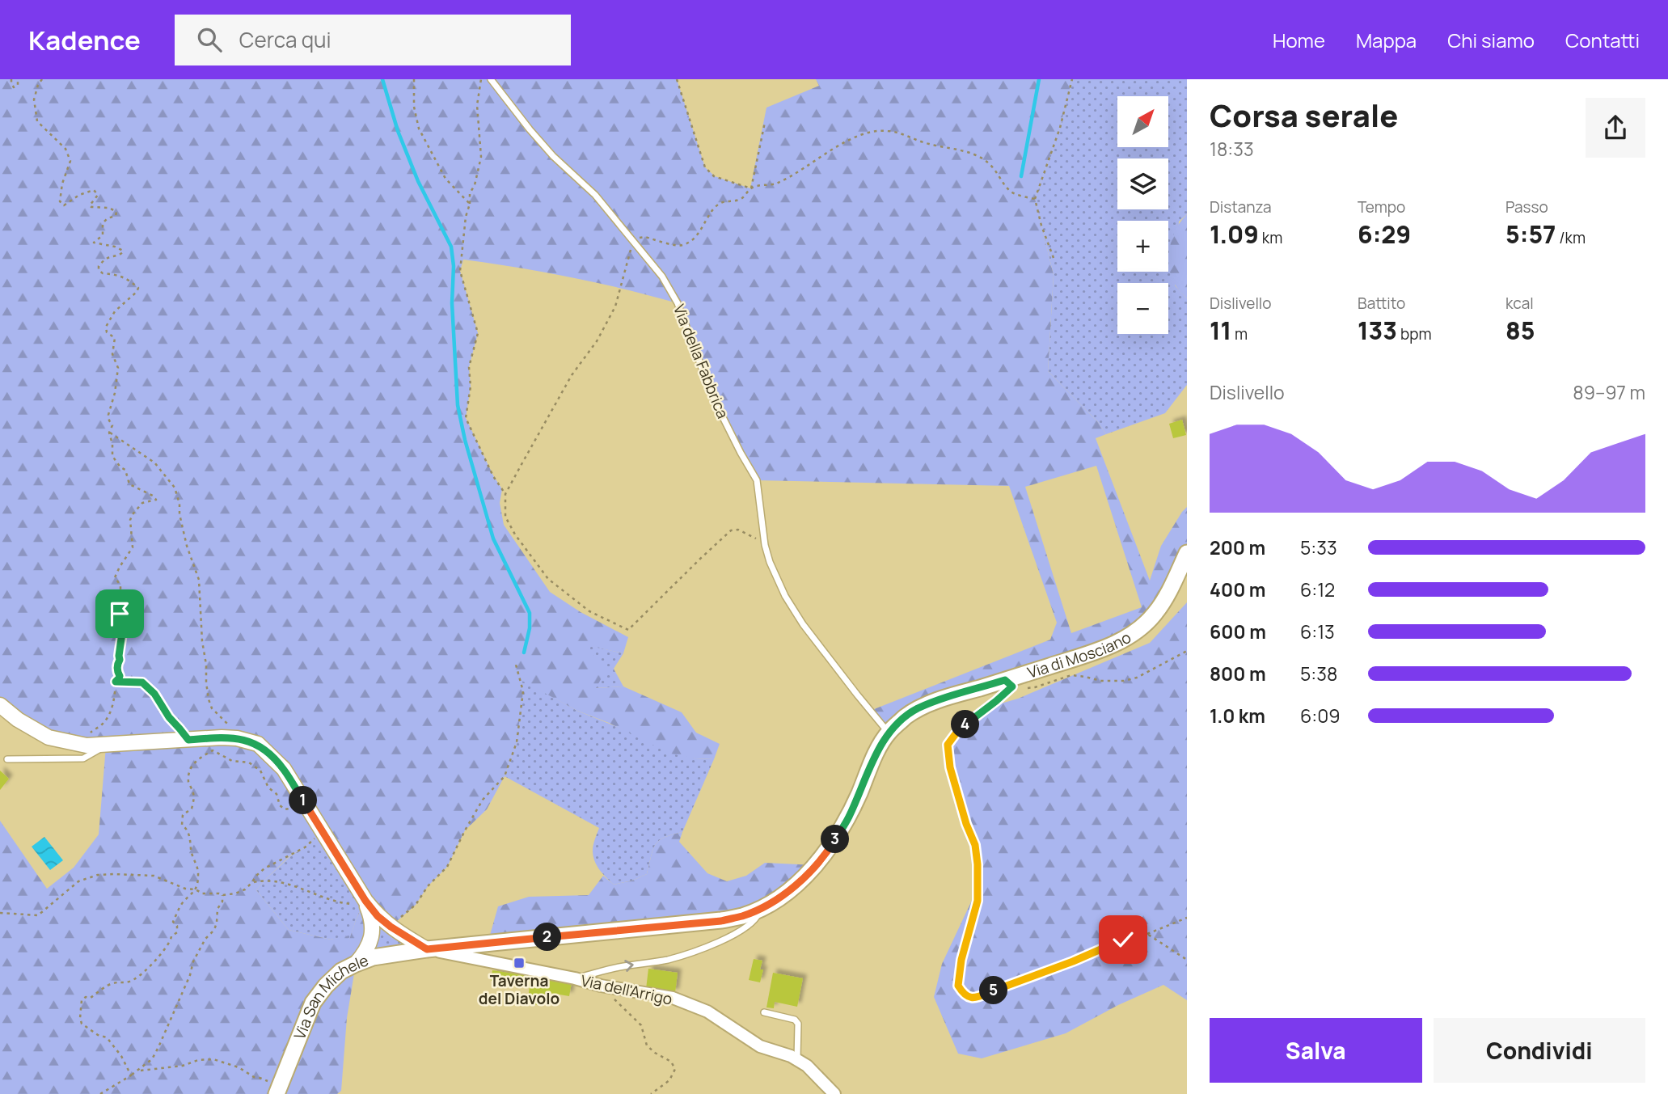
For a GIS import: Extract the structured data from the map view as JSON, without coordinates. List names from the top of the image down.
{
  "streets": {
    "main road": ["Via di Mosciano", "Via San Michele"],
    "street": ["Via dell'Arrigo"],
    "lane": ["Via della Fabbrica"]
  },
  "crossings": [
    ["Via della Fabbrica", "Via di Mosciano"],
    ["Via di Mosciano", "Via dell'Arrigo"],
    ["Via di Mosciano", "Via San Michele"],
    ["Via dell'Arrigo", "Via San Michele"]
  ],
  "places": {
    "transit": ["Taverna del Diavolo"]
  },
  "north": "top right",
  "page": {
    "header": "Kadence",
    "search": "Cerca qui",
    "nav": [
      "Home",
      "Mappa",
      "Chi siamo",
      "Contatti"
    ],
    "heading": ["Corsa serale", "18:33"],
    "map_buttons": ["+", "−"],
    "stats": [
      ["Distanza", "1.09 km"],
      ["Tempo", "6:29"],
      ["Passo", "5:57 /km"],
      ["Dislivello", "11 m"],
      ["Battito", "133 bpm"],
      ["kcal", "85"]
    ],
    "chart": ["Dislivello", "89–97 m"],
    "list": [
      {
        "name": "200 m",
        "note": "5:33"
      },
      {
        "name": "400 m",
        "note": "6:12"
      },
      {
        "name": "600 m",
        "note": "6:13"
      },
      {
        "name": "800 m",
        "note": "5:38"
      },
      {
        "name": "1.0 km",
        "note": "6:09"
      }
    ],
    "pins": [
      "4",
      "1",
      "3",
      "2",
      "5"
    ],
    "buttons": ["Salva", "Condividi"]
  }
}
